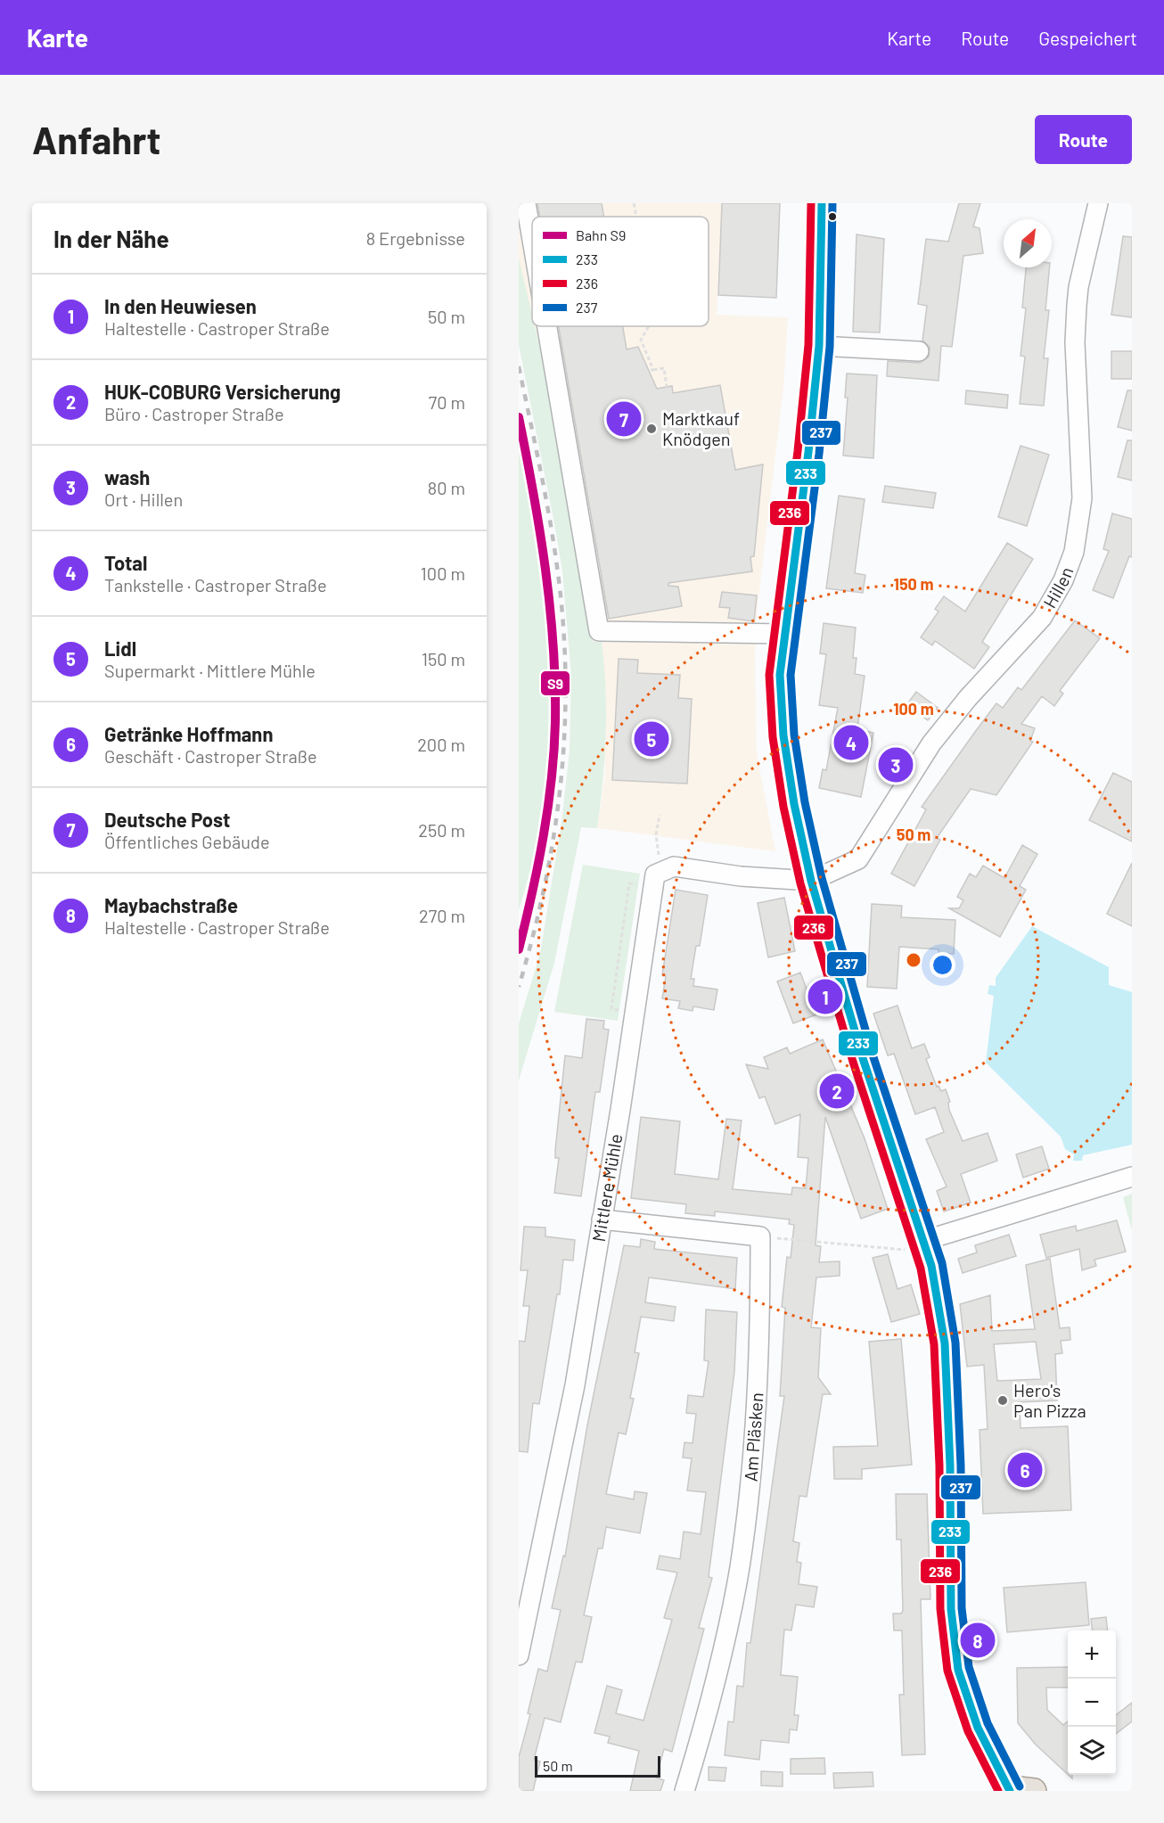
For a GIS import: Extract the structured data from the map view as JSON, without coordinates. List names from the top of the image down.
{
  "streets": {
    "street": ["Hillen", "Mittlere Mühle", "Am Pläsken"]
  },
  "crossings": [
    ["Hillen", "Mittlere Mühle"]
  ],
  "places": ["Marktkauf Knödgen", "Hero's Pan Pizza"],
  "lines": [
    "transit line 233",
    "transit line 236",
    "transit line 237",
    "rail line S9"
  ],
  "legend": [
    "Bahn S9",
    "233",
    "236",
    "237"
  ],
  "scale_bar": "50 m",
  "north": "top right",
  "page": {
    "header": "Karte",
    "nav": ["Karte", "Route", "Gespeichert"],
    "buttons": "Route",
    "title": "Anfahrt",
    "heading": ["In der Nähe", "8 Ergebnisse"],
    "list": [
      {
        "mark": "1",
        "name": "In den Heuwiesen",
        "note": "Haltestelle · Castroper Straße",
        "value": "50 m"
      },
      {
        "mark": "2",
        "name": "HUK-COBURG Versicherung",
        "note": "Büro · Castroper Straße",
        "value": "70 m"
      },
      {
        "mark": "3",
        "name": "wash",
        "note": "Ort · Hillen",
        "value": "80 m"
      },
      {
        "mark": "4",
        "name": "Total",
        "note": "Tankstelle · Castroper Straße",
        "value": "100 m"
      },
      {
        "mark": "5",
        "name": "Lidl",
        "note": "Supermarkt · Mittlere Mühle",
        "value": "150 m"
      },
      {
        "mark": "6",
        "name": "Getränke Hoffmann",
        "note": "Geschäft · Castroper Straße",
        "value": "200 m"
      },
      {
        "mark": "7",
        "name": "Deutsche Post",
        "note": "Öffentliches Gebäude",
        "value": "250 m"
      },
      {
        "mark": "8",
        "name": "Maybachstraße",
        "note": "Haltestelle · Castroper Straße",
        "value": "270 m"
      }
    ],
    "pins": [
      "7",
      "5",
      "4",
      "3",
      "1",
      "2",
      "6",
      "8"
    ],
    "map_buttons": ["+", "−"],
    "scale": "50 m"
  },
  "rings": ["150 m", "100 m", "50 m"]
}
